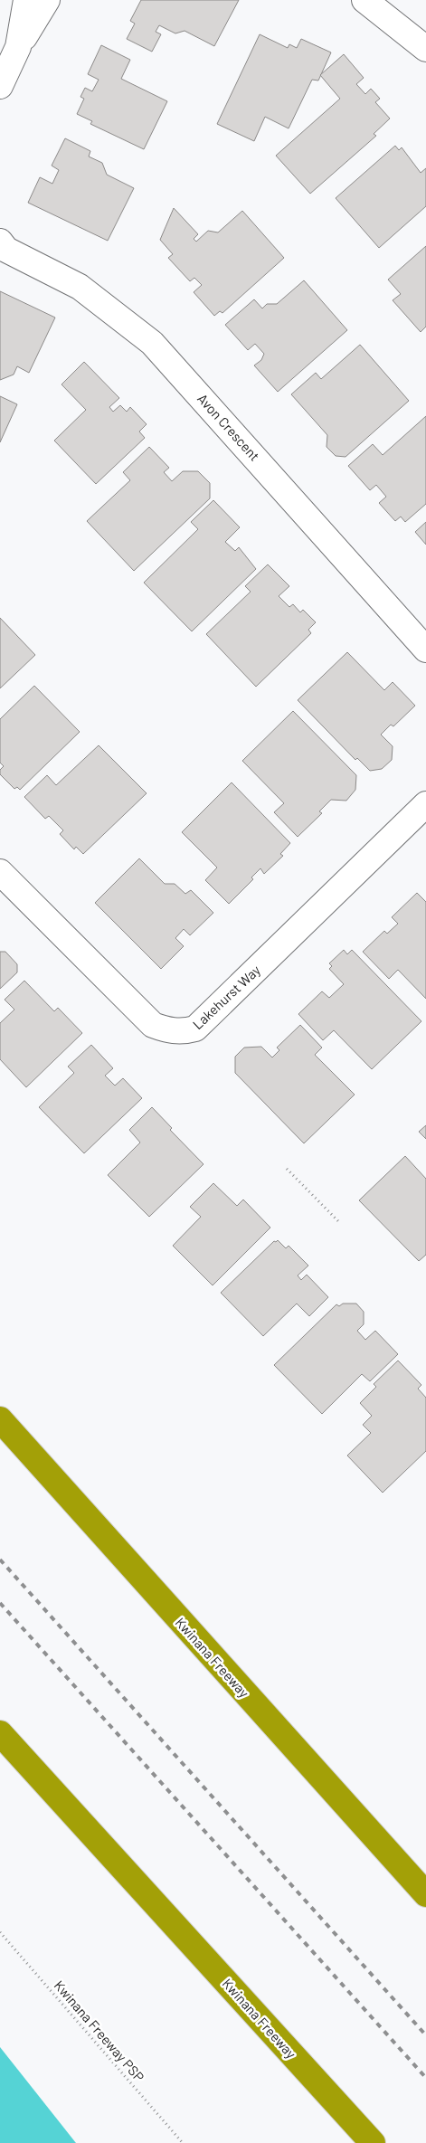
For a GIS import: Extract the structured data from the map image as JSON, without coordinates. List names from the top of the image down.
{
  "streets": {
    "highway": ["Kwinana Freeway"],
    "street": ["Avon Crescent", "Lakehurst Way"],
    "path": ["Kwinana Freeway PSP"]
  }
}
